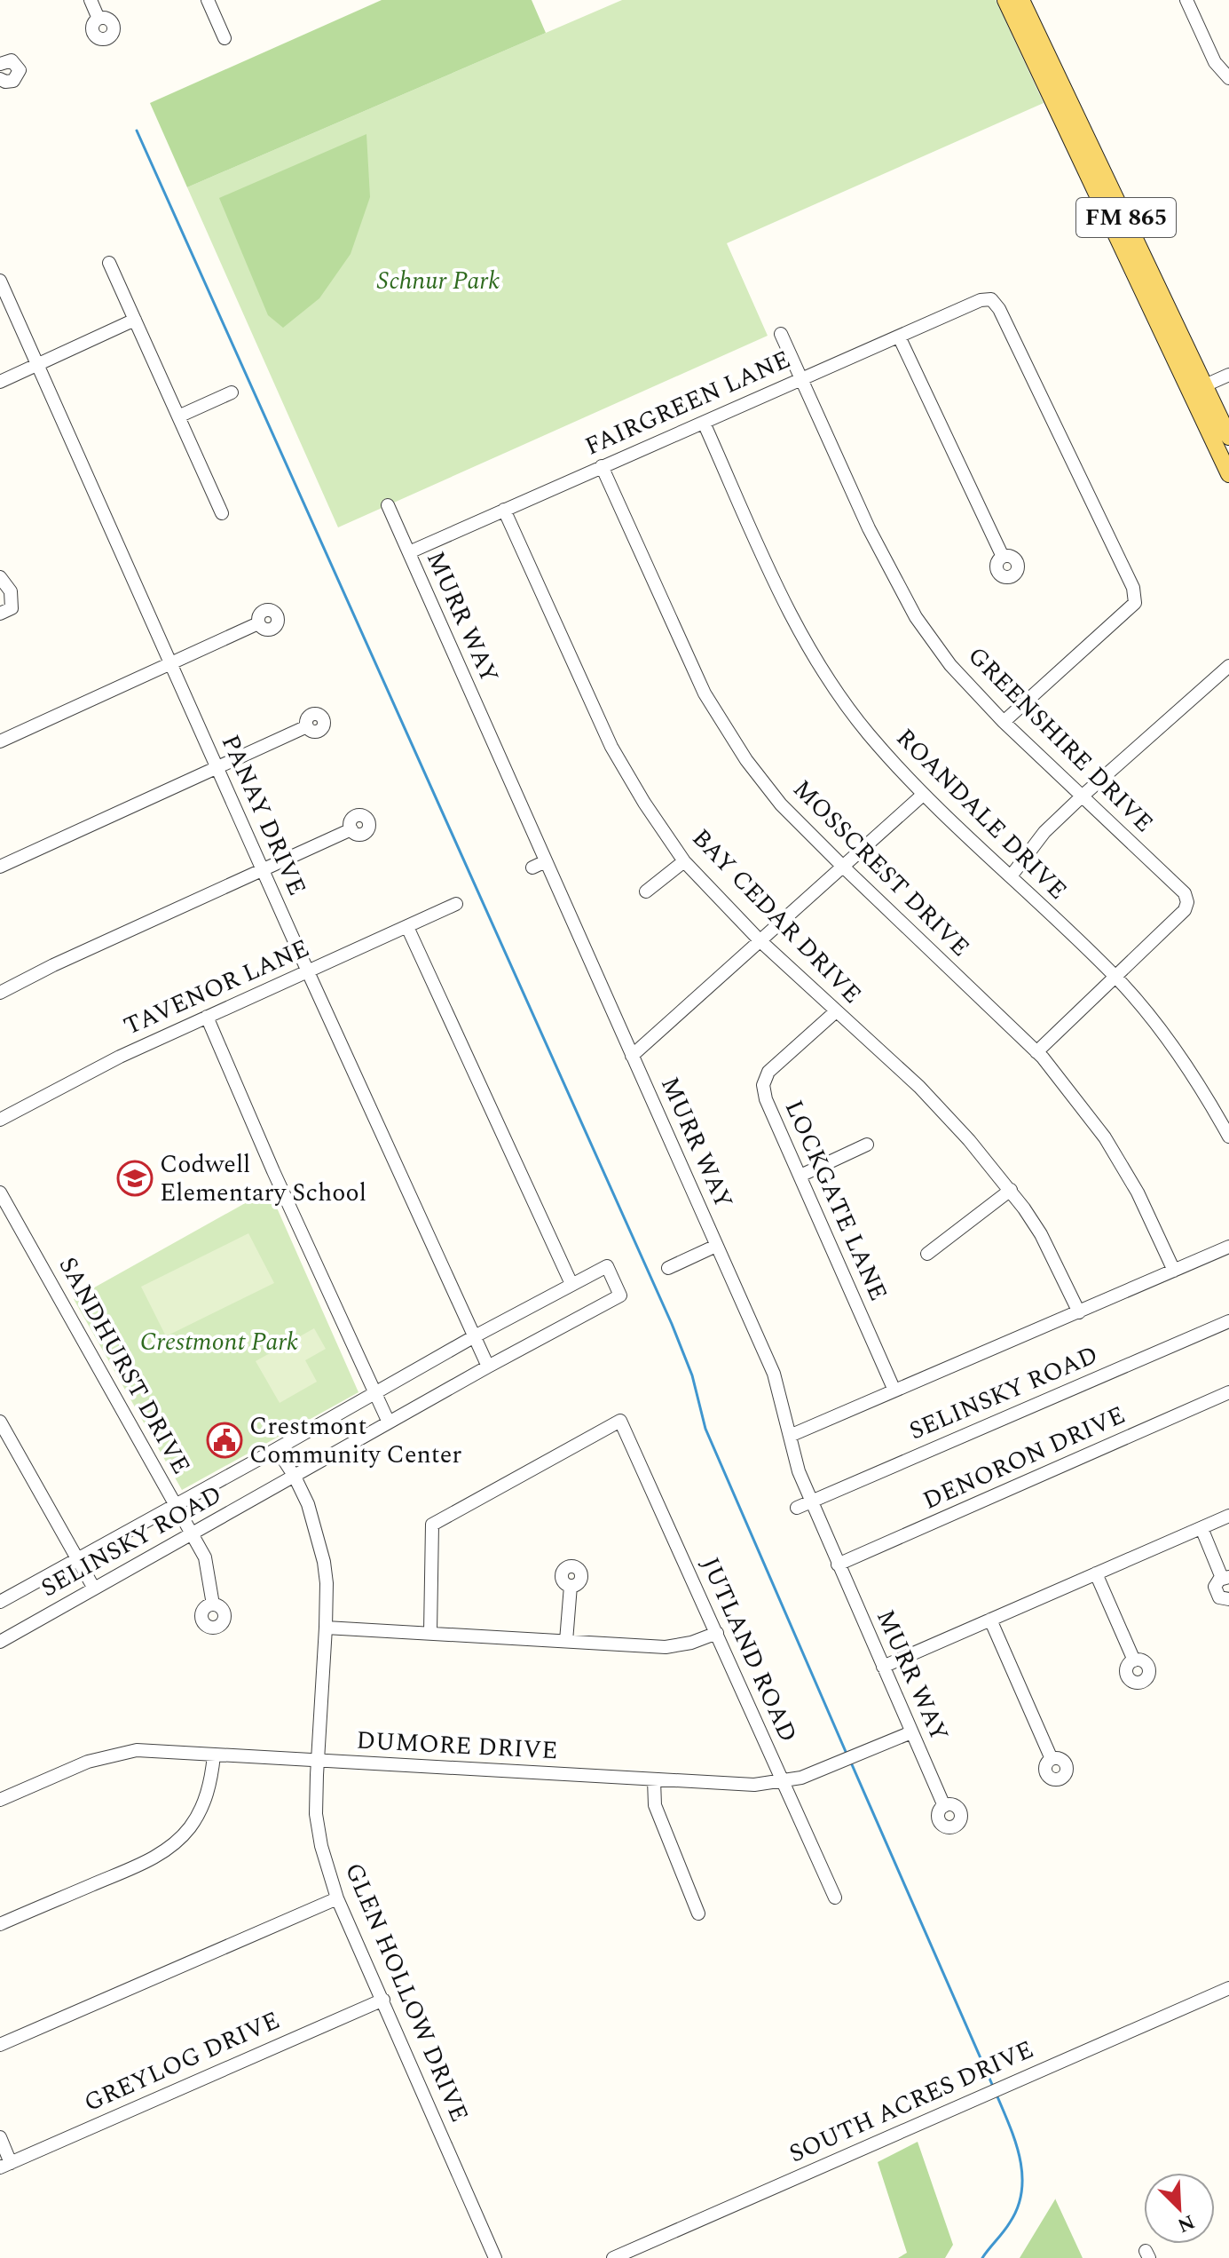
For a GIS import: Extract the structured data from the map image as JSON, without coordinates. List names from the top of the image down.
{
  "streets": {
    "main road": ["FM 865"],
    "street": [
      "FAIRGREEN LANE",
      "MURR WAY",
      "GREENSHIRE DRIVE",
      "ROANDALE DRIVE",
      "PANAY DRIVE",
      "MOSSCREST DRIVE",
      "BAY CEDAR DRIVE",
      "TAVENOR LANE",
      "LOCKGATE LANE",
      "SANDHURST DRIVE",
      "SELINSKY ROAD",
      "DENORON DRIVE",
      "JUTLAND ROAD",
      "DUMORE DRIVE",
      "GLEN HOLLOW DRIVE",
      "GREYLOG DRIVE",
      "SOUTH ACRES DRIVE"
    ]
  },
  "crossings": [
    ["FAIRGREEN LANE", "MURR WAY"],
    ["FAIRGREEN LANE", "GREENSHIRE DRIVE"],
    ["FAIRGREEN LANE", "ROANDALE DRIVE"],
    ["FAIRGREEN LANE", "MOSSCREST DRIVE"],
    ["FAIRGREEN LANE", "BAY CEDAR DRIVE"],
    ["MURR WAY", "SELINSKY ROAD"],
    ["MURR WAY", "DENORON DRIVE"],
    ["MURR WAY", "DUMORE DRIVE"],
    ["GREENSHIRE DRIVE", "ROANDALE DRIVE"],
    ["PANAY DRIVE", "TAVENOR LANE"],
    ["PANAY DRIVE", "SELINSKY ROAD"],
    ["BAY CEDAR DRIVE", "LOCKGATE LANE"],
    ["SANDHURST DRIVE", "SELINSKY ROAD"],
    ["SELINSKY ROAD", "GLEN HOLLOW DRIVE"],
    ["JUTLAND ROAD", "DUMORE DRIVE"],
    ["DUMORE DRIVE", "GLEN HOLLOW DRIVE"],
    ["GLEN HOLLOW DRIVE", "GREYLOG DRIVE"]
  ],
  "parks": ["Schnur Park", "Crestmont Park"],
  "places": {
    "school or university": ["Codwell Elementary School"],
    "public building": ["Crestmont Community Center"]
  },
  "north": "bottom right"
}
